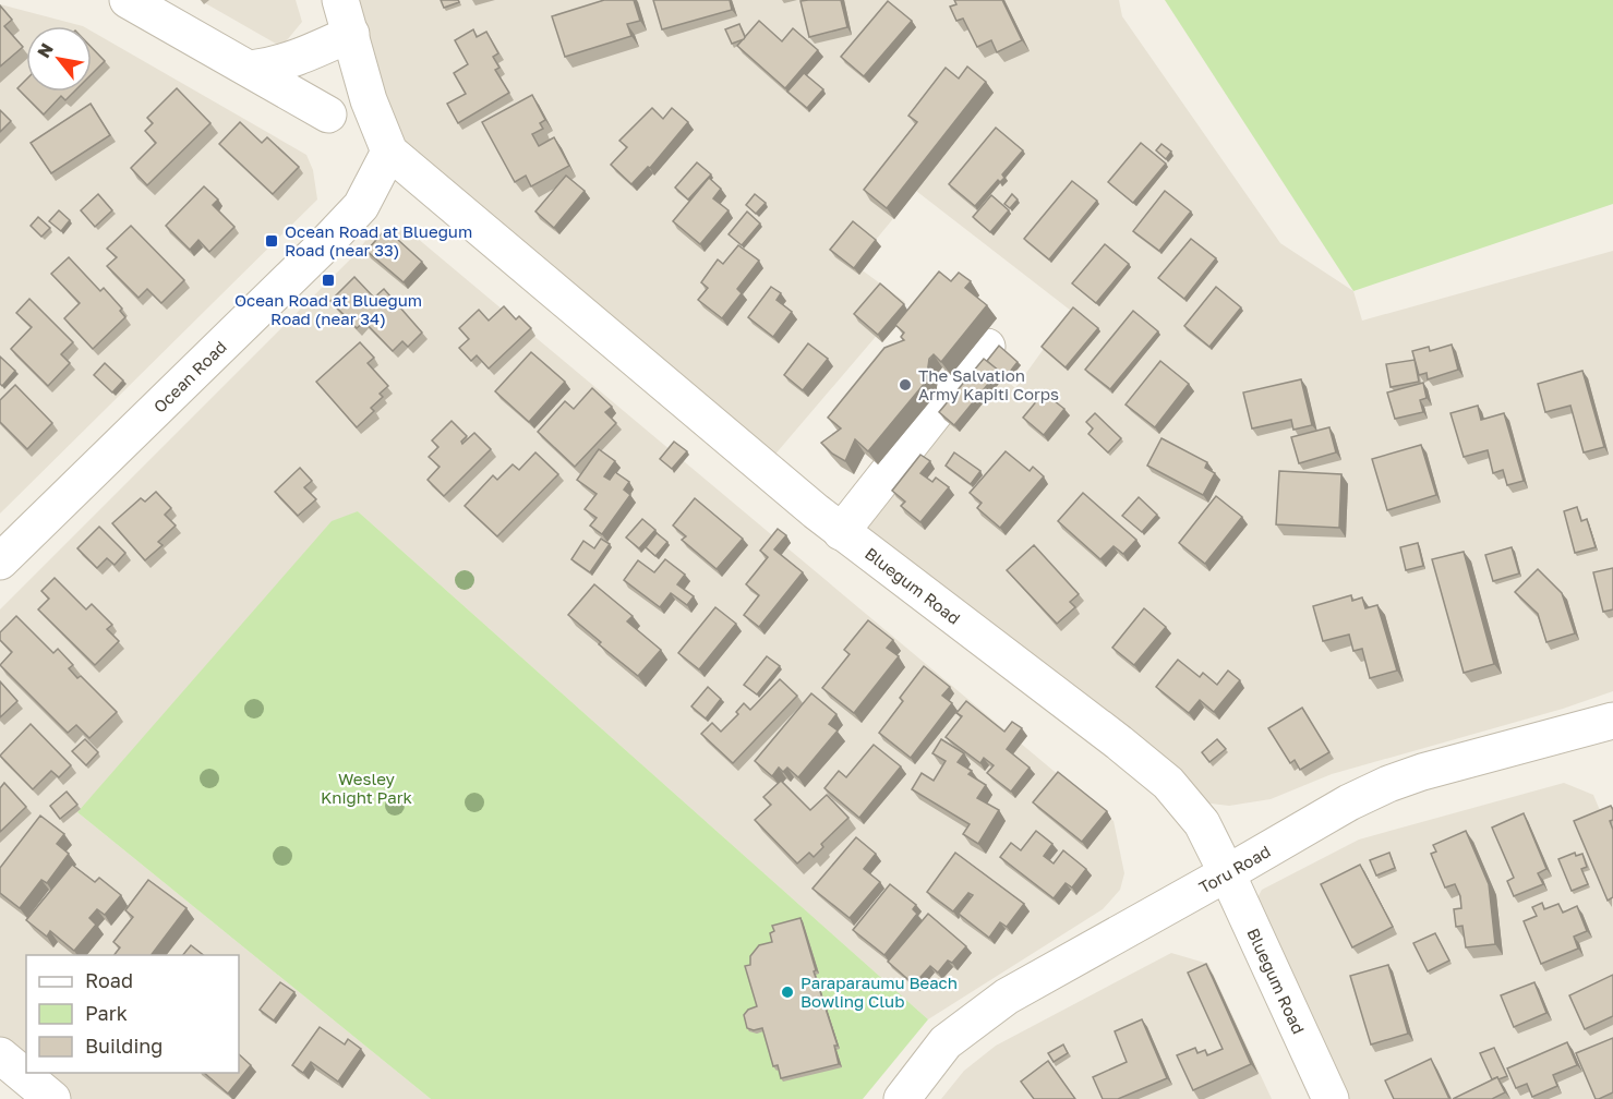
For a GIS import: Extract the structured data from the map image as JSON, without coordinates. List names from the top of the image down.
{
  "streets": {
    "street": ["Ocean Road", "Bluegum Road", "Toru Road"]
  },
  "crossings": [
    ["Ocean Road", "Bluegum Road"],
    ["Bluegum Road", "Toru Road"]
  ],
  "parks": ["Wesley Knight Park"],
  "places": {
    "transit": ["Ocean Road at Bluegum Road (near 33)", "Ocean Road at Bluegum Road (near 34)"],
    "other": ["The Salvation Army Kapiti Corps", "Paraparaumu Beach Bowling Club"]
  },
  "legend": ["Road", "Park", "Building"],
  "north": "top left"
}
